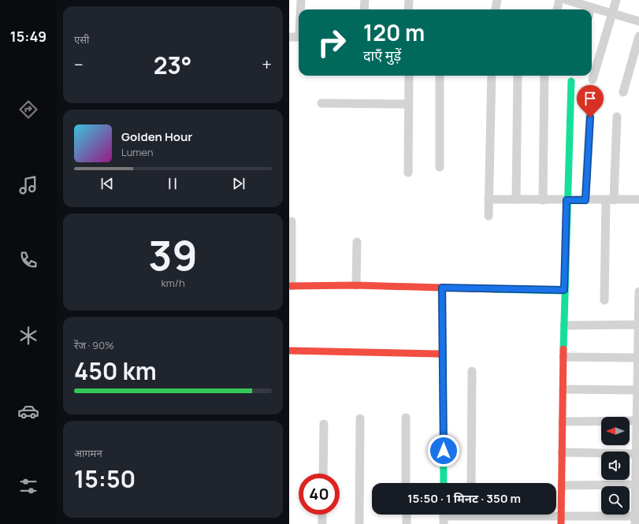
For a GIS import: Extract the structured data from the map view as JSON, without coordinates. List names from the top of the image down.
{
  "north": "left",
  "page": {
    "tabs": "15:49",
    "tile": [
      "एसी",
      ["39", "km/h"],
      ["रेंज · 90%", "450 km"],
      ["आगमन", "15:50"]
    ],
    "turn": ["120 m", "दाएँ मुड़ें"],
    "heat": ["−", "23°", "+"],
    "song": ["Golden Hour", "Lumen"],
    "limit": "40",
    "trip": "15:50 · 1 मिनट · 350 m"
  }
}
